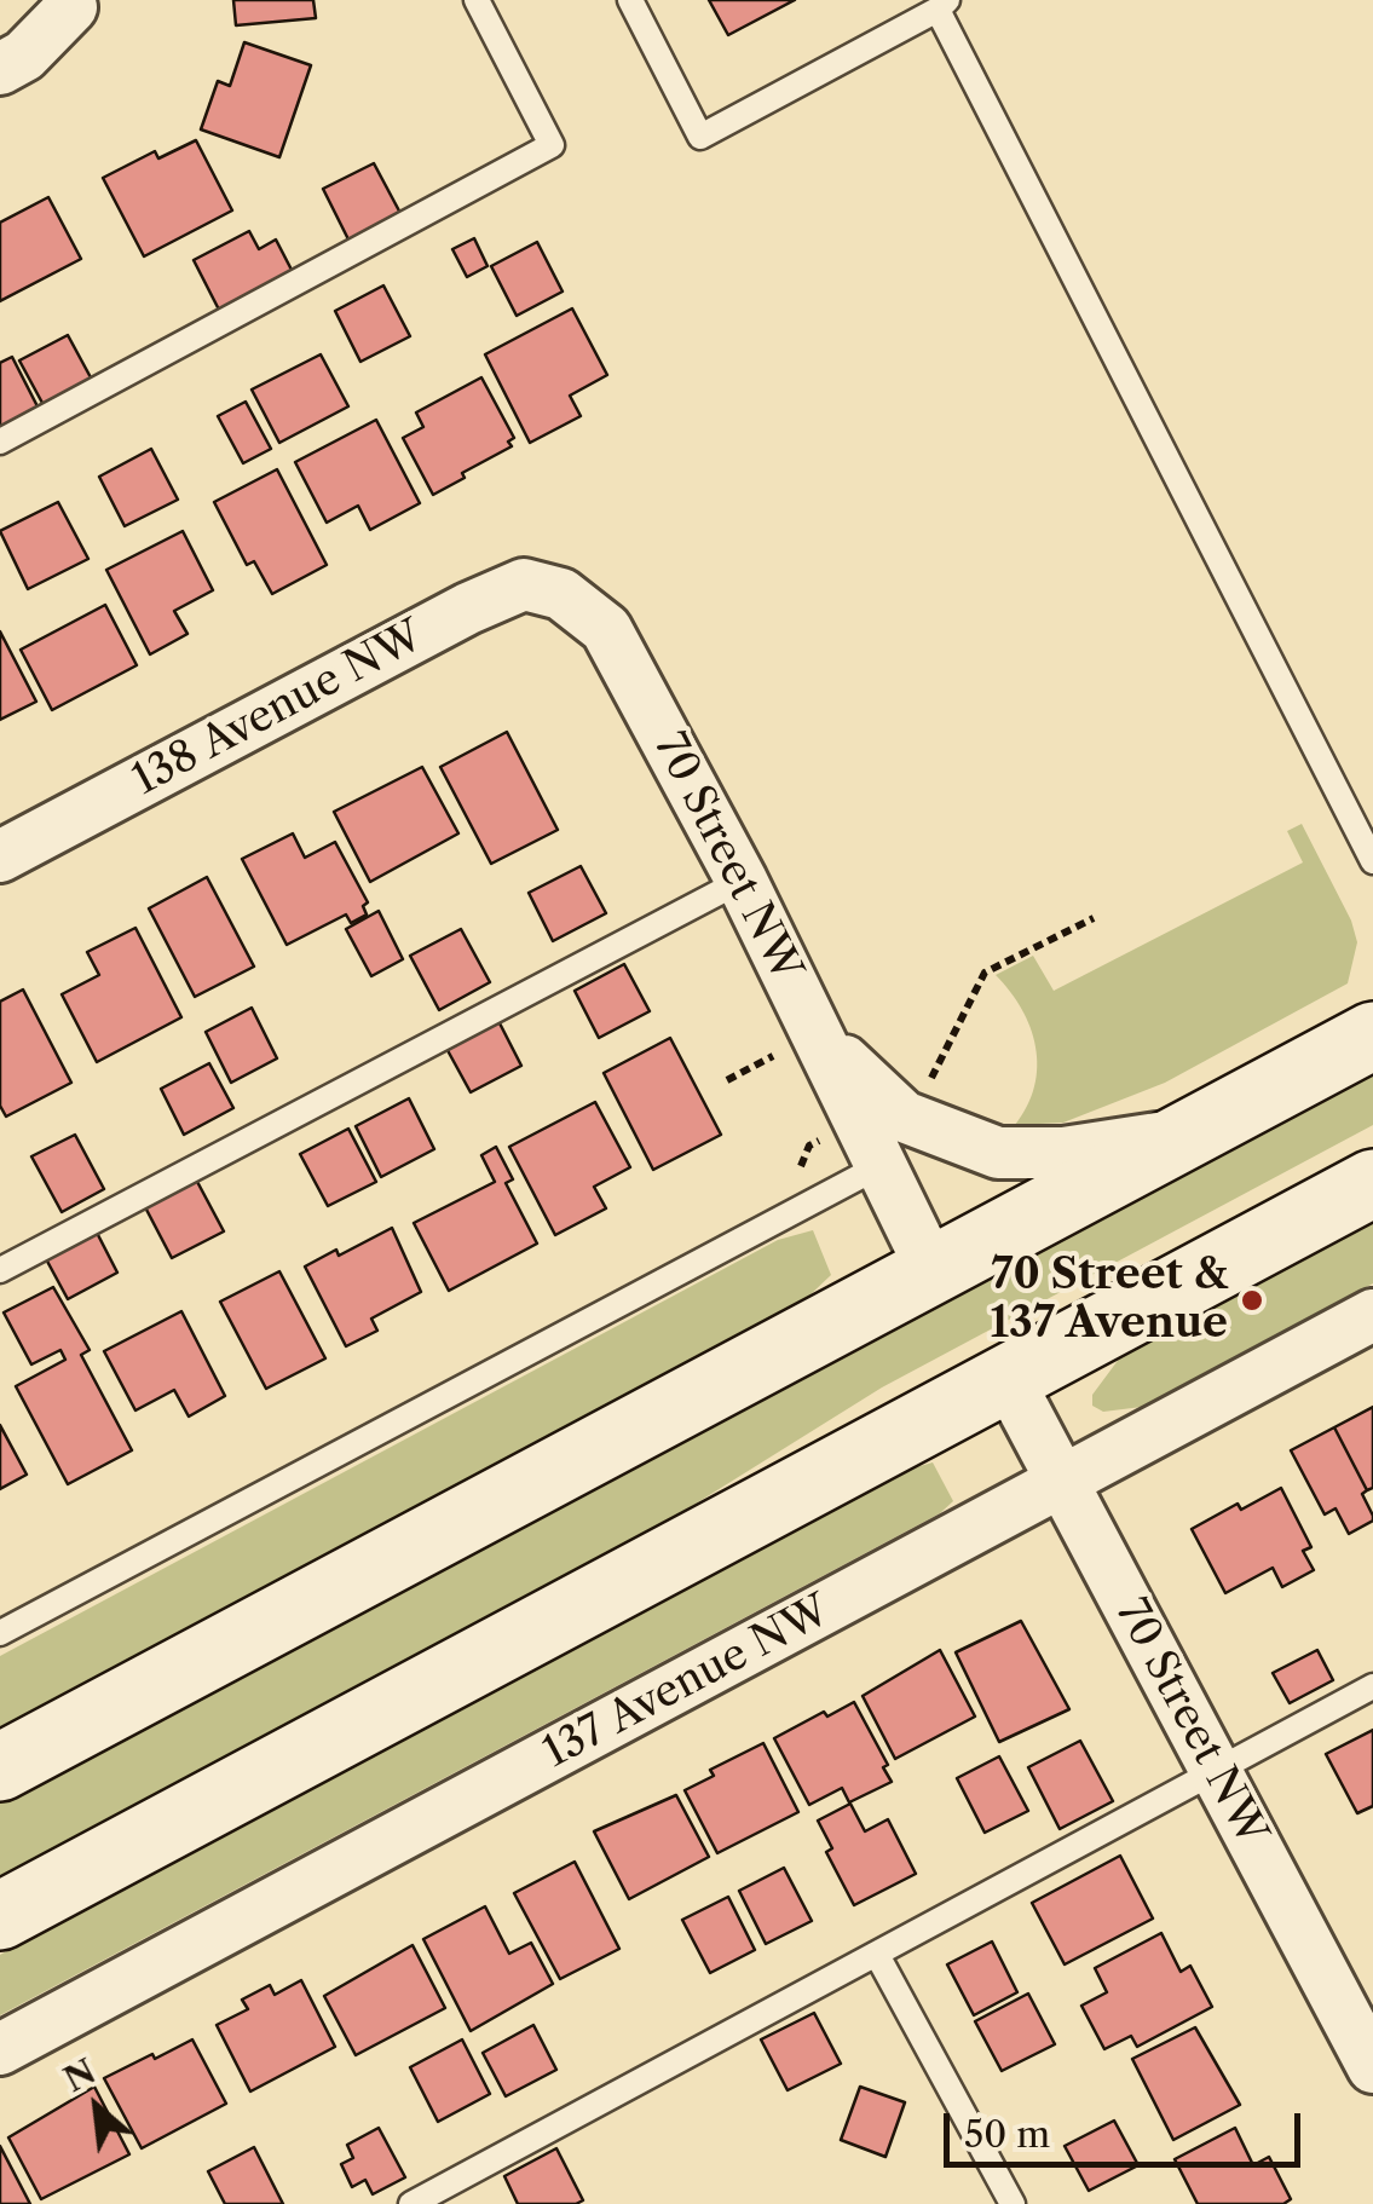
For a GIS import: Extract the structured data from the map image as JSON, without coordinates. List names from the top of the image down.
{
  "streets": {
    "street": ["138 Avenue NW", "70 Street NW", "137 Avenue NW"]
  },
  "crossings": [
    ["138 Avenue NW", "70 Street NW"],
    ["70 Street NW", "137 Avenue NW"]
  ],
  "places": ["70 Street & 137 Avenue"],
  "scale_bar": "50 m",
  "north": "top left"
}
